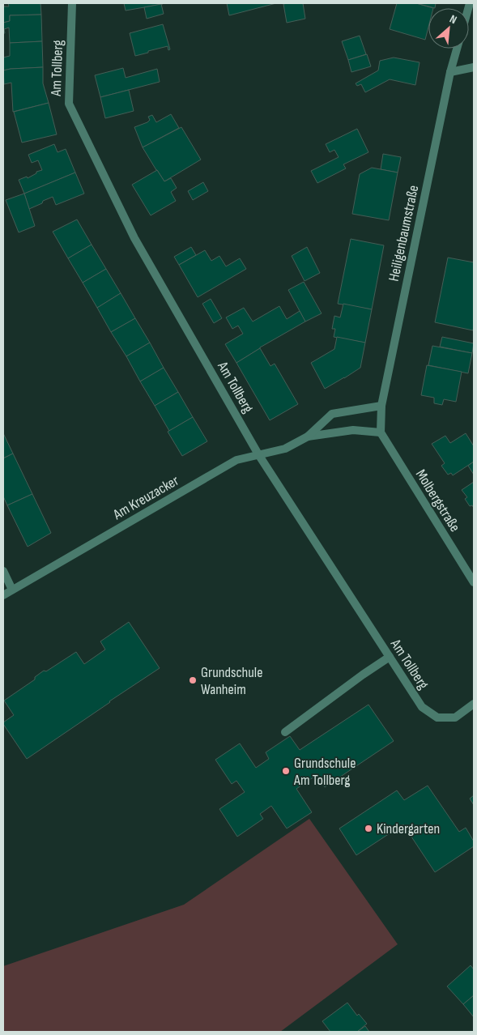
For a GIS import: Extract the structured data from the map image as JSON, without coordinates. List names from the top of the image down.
{
  "streets": {
    "street": [
      "Am Tollberg",
      "Heiligenbaumstraße",
      "Am Kreuzacker",
      "Molbergstraße"
    ]
  },
  "crossings": [
    ["Am Tollberg", "Am Kreuzacker"],
    ["Heiligenbaumstraße", "Am Kreuzacker"],
    ["Heiligenbaumstraße", "Molbergstraße"],
    ["Am Kreuzacker", "Molbergstraße"]
  ],
  "places": ["Grundschule Wanheim", "Grundschule Am Tollberg", "Kindergarten"],
  "north": "top right"
}
